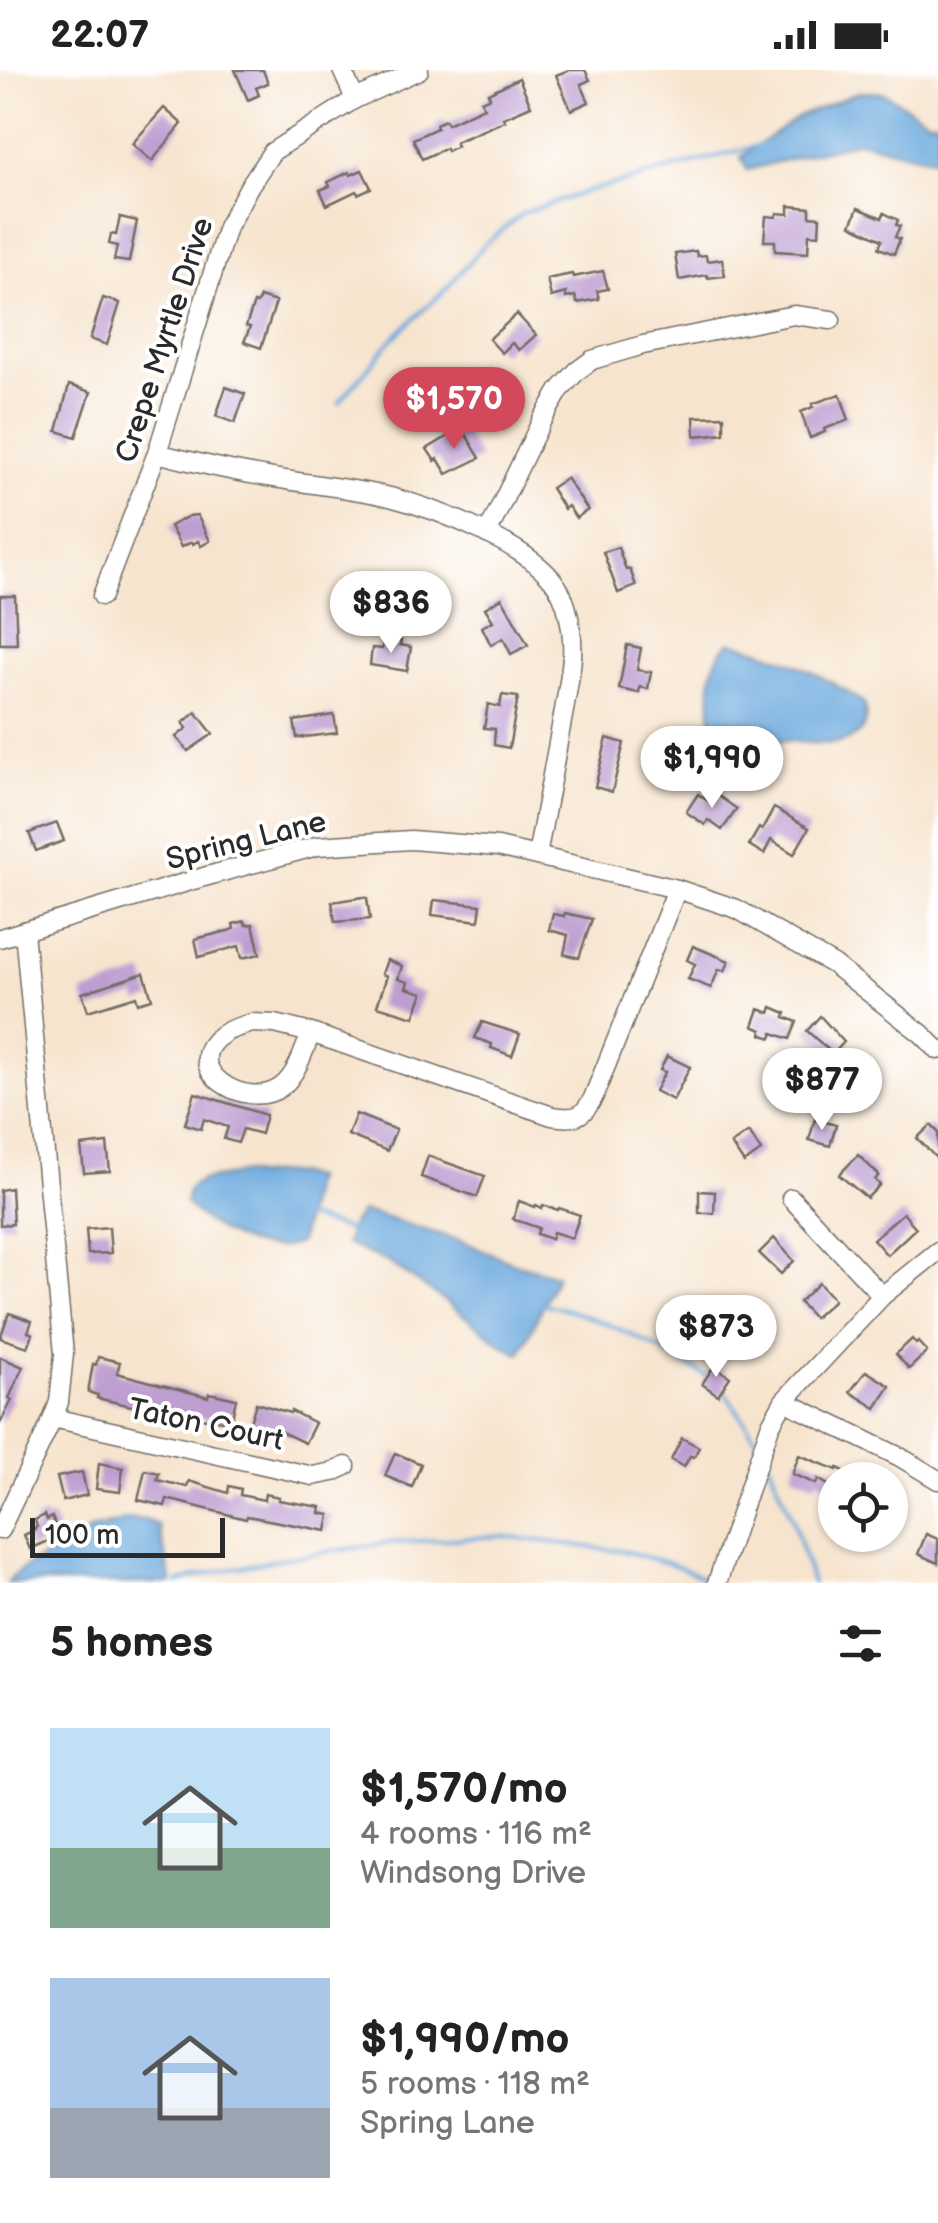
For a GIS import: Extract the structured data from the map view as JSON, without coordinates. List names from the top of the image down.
{
  "streets": {
    "street": ["Crepe Myrtle Drive", "Spring Lane", "Taton Court"]
  },
  "scale_bar": "100 m",
  "page": {
    "status": "22:07",
    "price": [
      "$1,570",
      "$836",
      "$1,990",
      "$877",
      "$873"
    ],
    "scale": "100 m",
    "heading": "5 homes",
    "list": [
      {
        "name": "$1,570/mo",
        "note": "4 rooms · 116 m² · Windsong Drive"
      },
      {
        "name": "$1,990/mo",
        "note": "5 rooms · 118 m² · Spring Lane"
      }
    ]
  }
}
